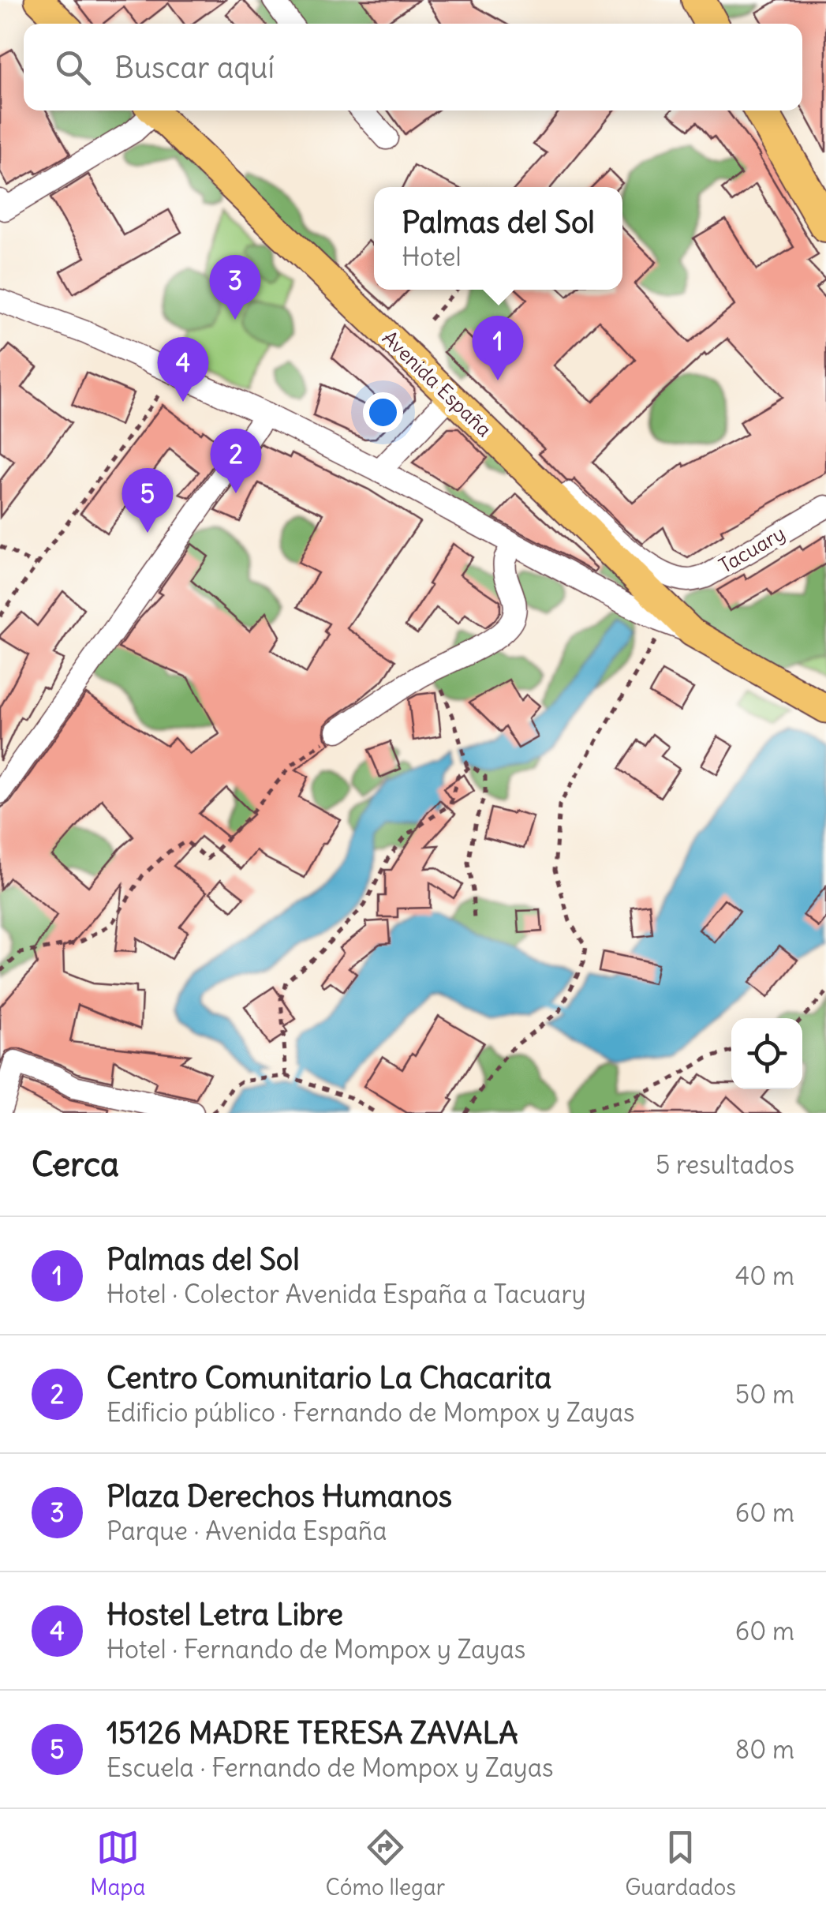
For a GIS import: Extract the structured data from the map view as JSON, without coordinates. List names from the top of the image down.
{
  "streets": {
    "main road": ["Avenida España"],
    "street": ["Tacuary"]
  },
  "crossings": [
    ["Avenida España", "Tacuary"]
  ],
  "page": {
    "search": "Buscar aquí",
    "popup": ["Palmas del Sol", "Hotel"],
    "pins": [
      "3",
      "1",
      "4",
      "2",
      "5"
    ],
    "heading": ["Cerca", "5 resultados"],
    "list": [
      {
        "mark": "1",
        "name": "Palmas del Sol",
        "note": "Hotel · Colector Avenida España a Tacuary",
        "value": "40 m"
      },
      {
        "mark": "2",
        "name": "Centro Comunitario La Chacarita",
        "note": "Edificio público · Fernando de Mompox y Zayas",
        "value": "50 m"
      },
      {
        "mark": "3",
        "name": "Plaza Derechos Humanos",
        "note": "Parque · Avenida España",
        "value": "60 m"
      },
      {
        "mark": "4",
        "name": "Hostel Letra Libre",
        "note": "Hotel · Fernando de Mompox y Zayas",
        "value": "60 m"
      },
      {
        "mark": "5",
        "name": "15126 MADRE TERESA ZAVALA",
        "note": "Escuela · Fernando de Mompox y Zayas",
        "value": "80 m"
      }
    ],
    "nav": ["Mapa", "Cómo llegar", "Guardados"]
  }
}
